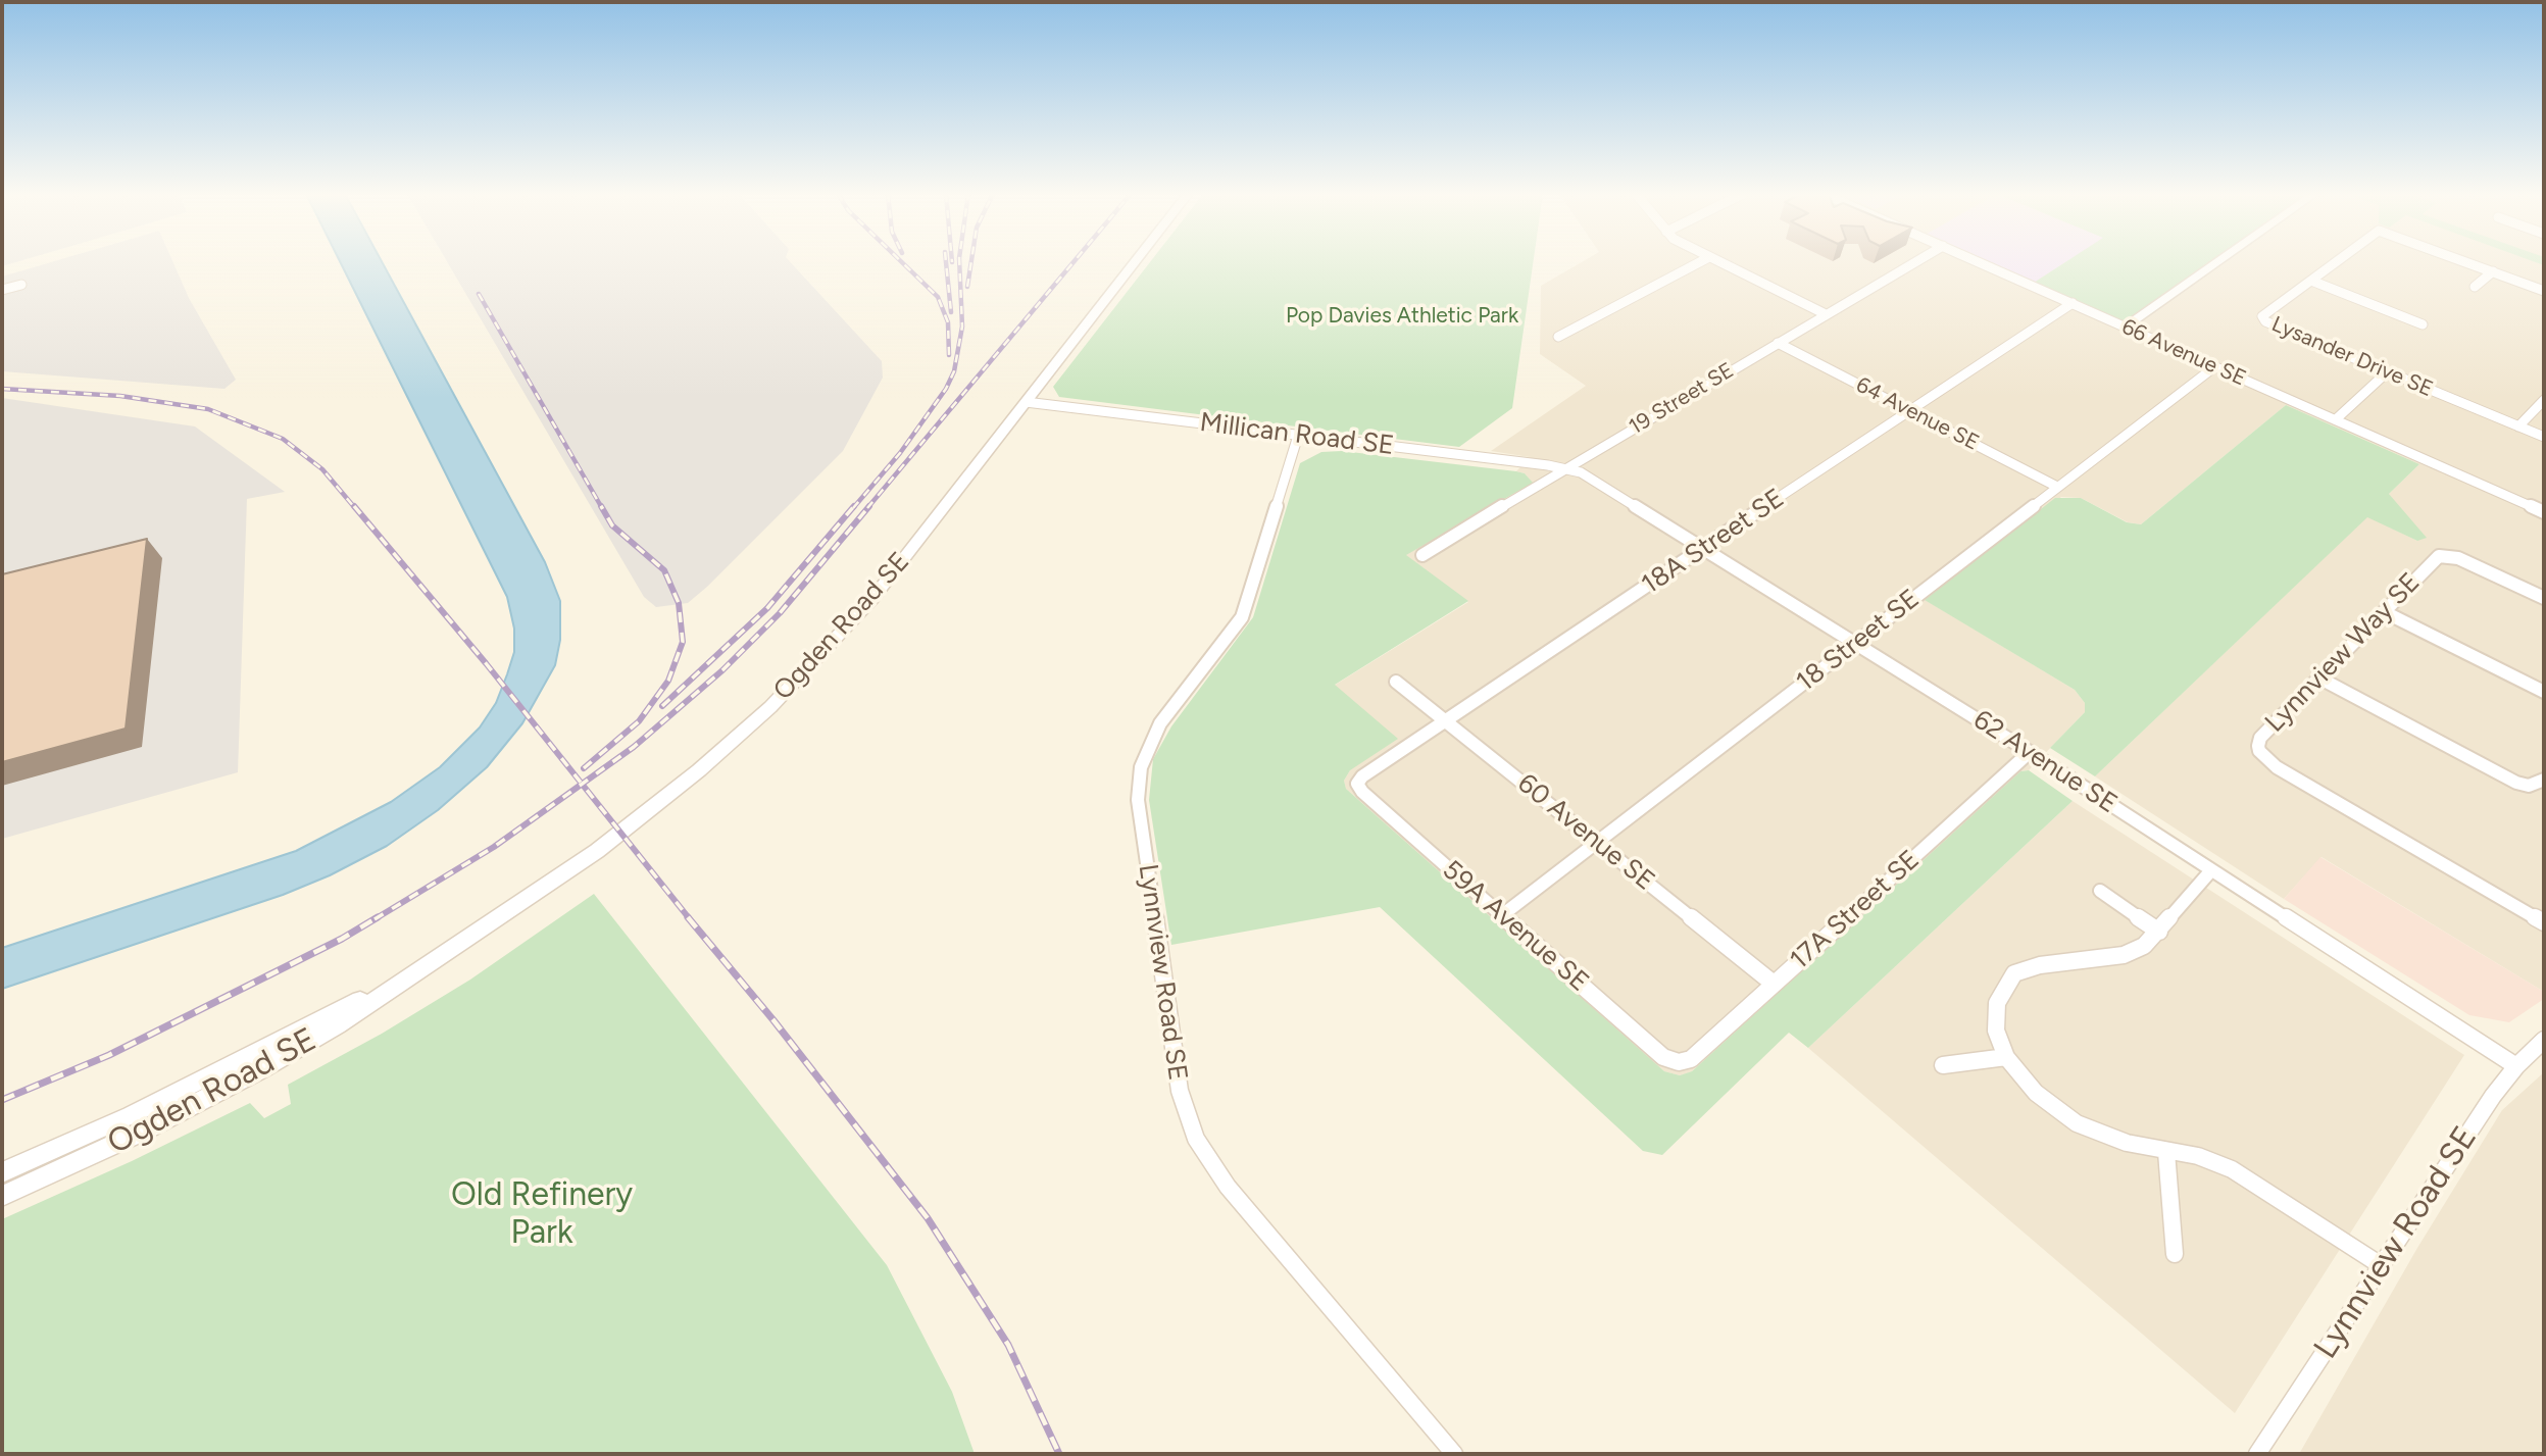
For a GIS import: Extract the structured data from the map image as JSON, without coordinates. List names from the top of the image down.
{
  "streets": {
    "street": [
      "66 Avenue SE",
      "Lysander Drive SE",
      "19 Street SE",
      "64 Avenue SE",
      "Millican Road SE",
      "18A Street SE",
      "Ogden Road SE",
      "18 Street SE",
      "Lynnview Way SE",
      "62 Avenue SE",
      "60 Avenue SE",
      "17A Street SE",
      "59A Avenue SE",
      "Lynnview Road SE"
    ]
  },
  "crossings": [
    ["66 Avenue SE", "18A Street SE"],
    ["66 Avenue SE", "18 Street SE"],
    ["19 Street SE", "64 Avenue SE"],
    ["19 Street SE", "Millican Road SE"],
    ["19 Street SE", "62 Avenue SE"],
    ["64 Avenue SE", "18A Street SE"],
    ["64 Avenue SE", "18 Street SE"],
    ["Millican Road SE", "Ogden Road SE"],
    ["Millican Road SE", "62 Avenue SE"],
    ["Millican Road SE", "Lynnview Road SE"],
    ["18A Street SE", "62 Avenue SE"],
    ["18A Street SE", "60 Avenue SE"],
    ["18A Street SE", "59A Avenue SE"],
    ["18 Street SE", "62 Avenue SE"],
    ["18 Street SE", "60 Avenue SE"],
    ["18 Street SE", "59A Avenue SE"],
    ["62 Avenue SE", "17A Street SE"],
    ["62 Avenue SE", "Lynnview Road SE"],
    ["60 Avenue SE", "17A Street SE"],
    ["17A Street SE", "59A Avenue SE"]
  ],
  "parks": ["Pop Davies Athletic Park", "Old Refinery Park"]
}
